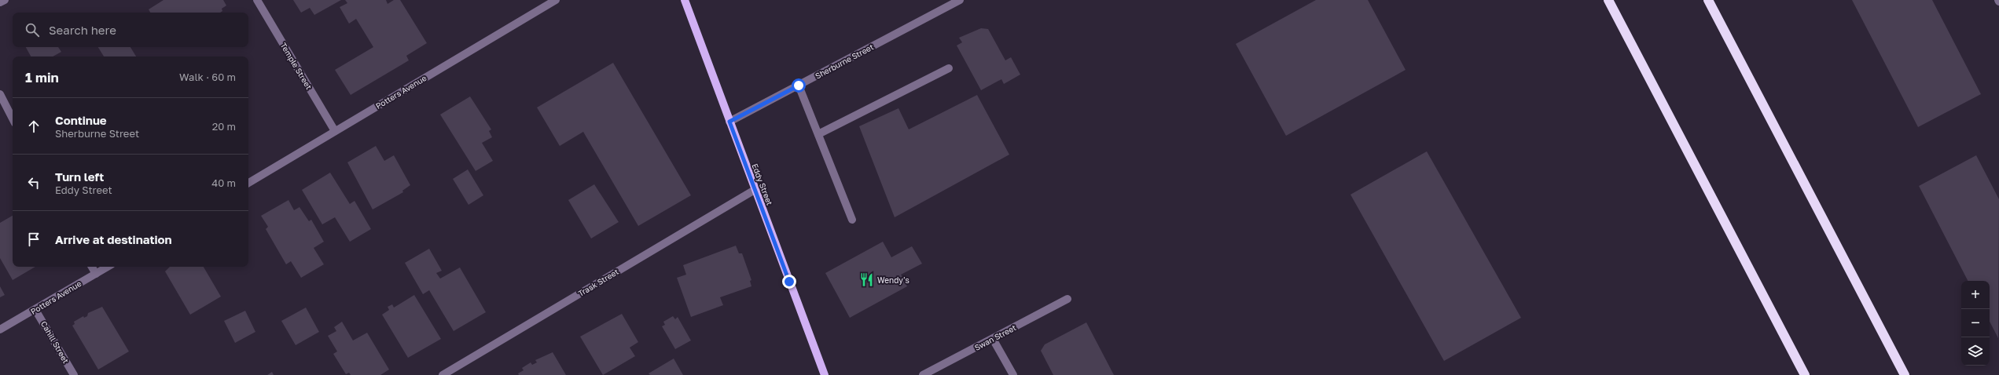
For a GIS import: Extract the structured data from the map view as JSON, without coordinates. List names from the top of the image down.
{
  "streets": {
    "main road": ["Eddy Street"],
    "street": [
      "Sherburne Street",
      "Temple Street",
      "Potters Avenue",
      "Trask Street",
      "Swan Street",
      "Cahill Street"
    ]
  },
  "crossings": [
    ["Sherburne Street", "Eddy Street"],
    ["Temple Street", "Potters Avenue"],
    ["Potters Avenue", "Cahill Street"],
    ["Eddy Street", "Trask Street"]
  ],
  "places": {
    "restaurant": ["Wendy's"]
  },
  "page": {
    "search": "Search here",
    "heading": ["1 min", "Walk · 60 m"],
    "list": [
      ["Continue", "Sherburne Street", "20 m"],
      ["Turn left", "Eddy Street", "40 m"],
      "Arrive at destination"
    ],
    "map_buttons": ["+", "−"]
  }
}
